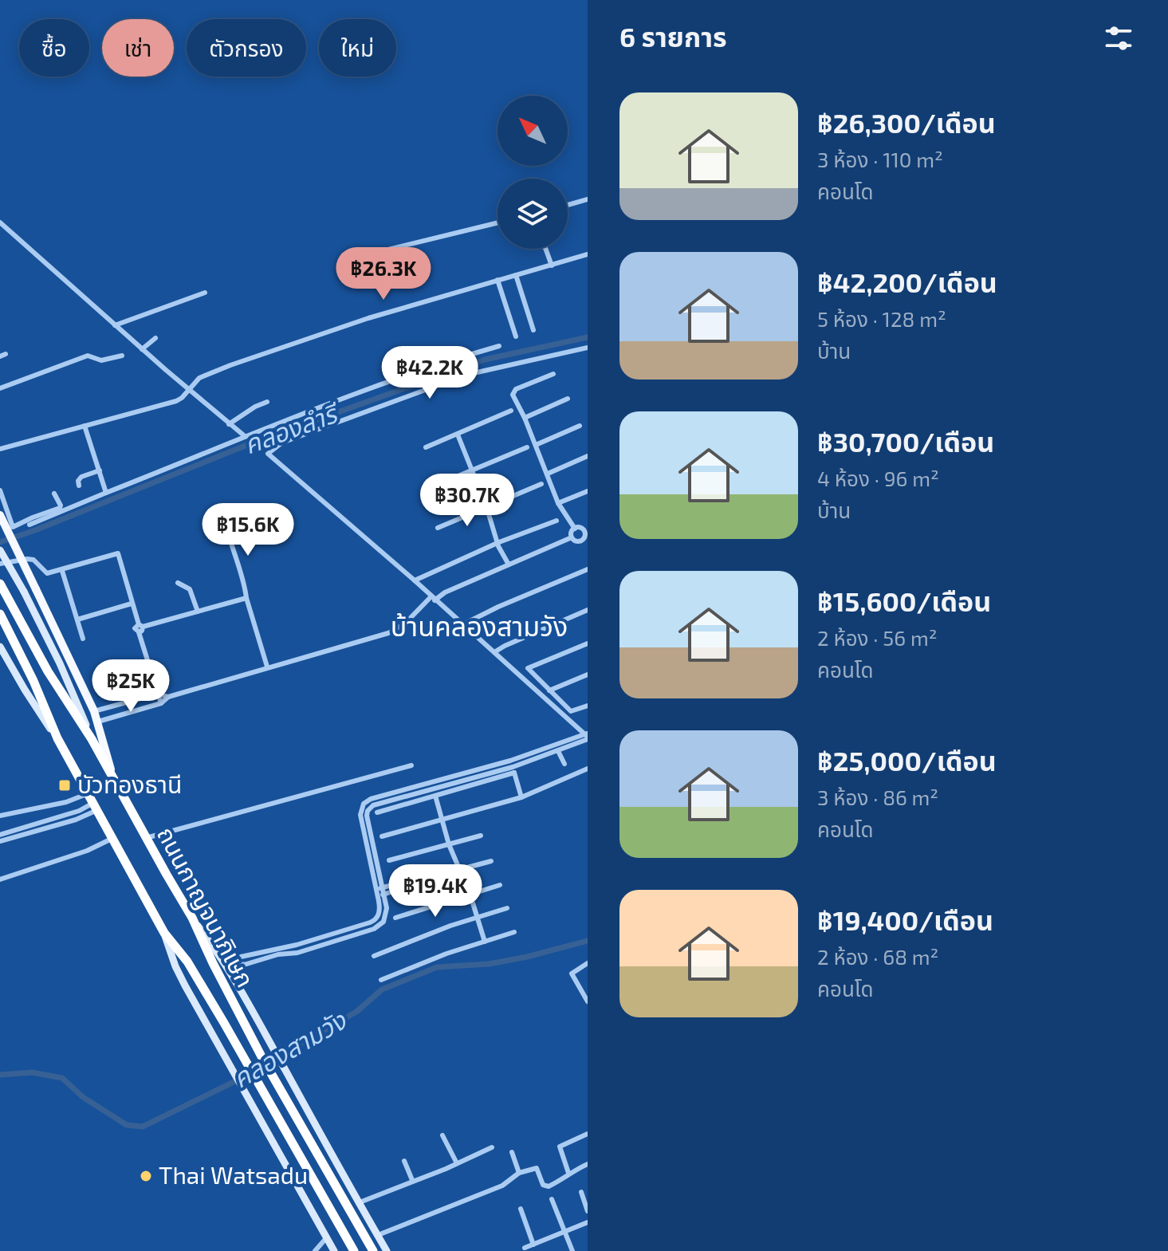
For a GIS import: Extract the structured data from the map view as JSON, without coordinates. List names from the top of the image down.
{
  "streets": {
    "highway": ["ถนนกาญจนาภิเษก"]
  },
  "districts": ["บ้านคลองสามวัง"],
  "water": ["คลองลำรี", "คลองสามวัง"],
  "places": {
    "transit": ["บัวทองธานี"],
    "other": ["Thai Watsadu"]
  },
  "north": "top left",
  "page": {
    "heading": "6 รายการ",
    "chip": [
      "ซื้อ",
      "เช่า",
      "ตัวกรอง",
      "ใหม่"
    ],
    "list": [
      {
        "name": "฿26,300/เดือน",
        "note": "3 ห้อง · 110 m² · คอนโด"
      },
      {
        "name": "฿42,200/เดือน",
        "note": "5 ห้อง · 128 m² · บ้าน"
      },
      {
        "name": "฿30,700/เดือน",
        "note": "4 ห้อง · 96 m² · บ้าน"
      },
      {
        "name": "฿15,600/เดือน",
        "note": "2 ห้อง · 56 m² · คอนโด"
      },
      {
        "name": "฿25,000/เดือน",
        "note": "3 ห้อง · 86 m² · คอนโด"
      },
      {
        "name": "฿19,400/เดือน",
        "note": "2 ห้อง · 68 m² · คอนโด"
      }
    ],
    "price": [
      "฿26.3K",
      "฿42.2K",
      "฿30.7K",
      "฿15.6K",
      "฿25K",
      "฿19.4K"
    ]
  }
}
